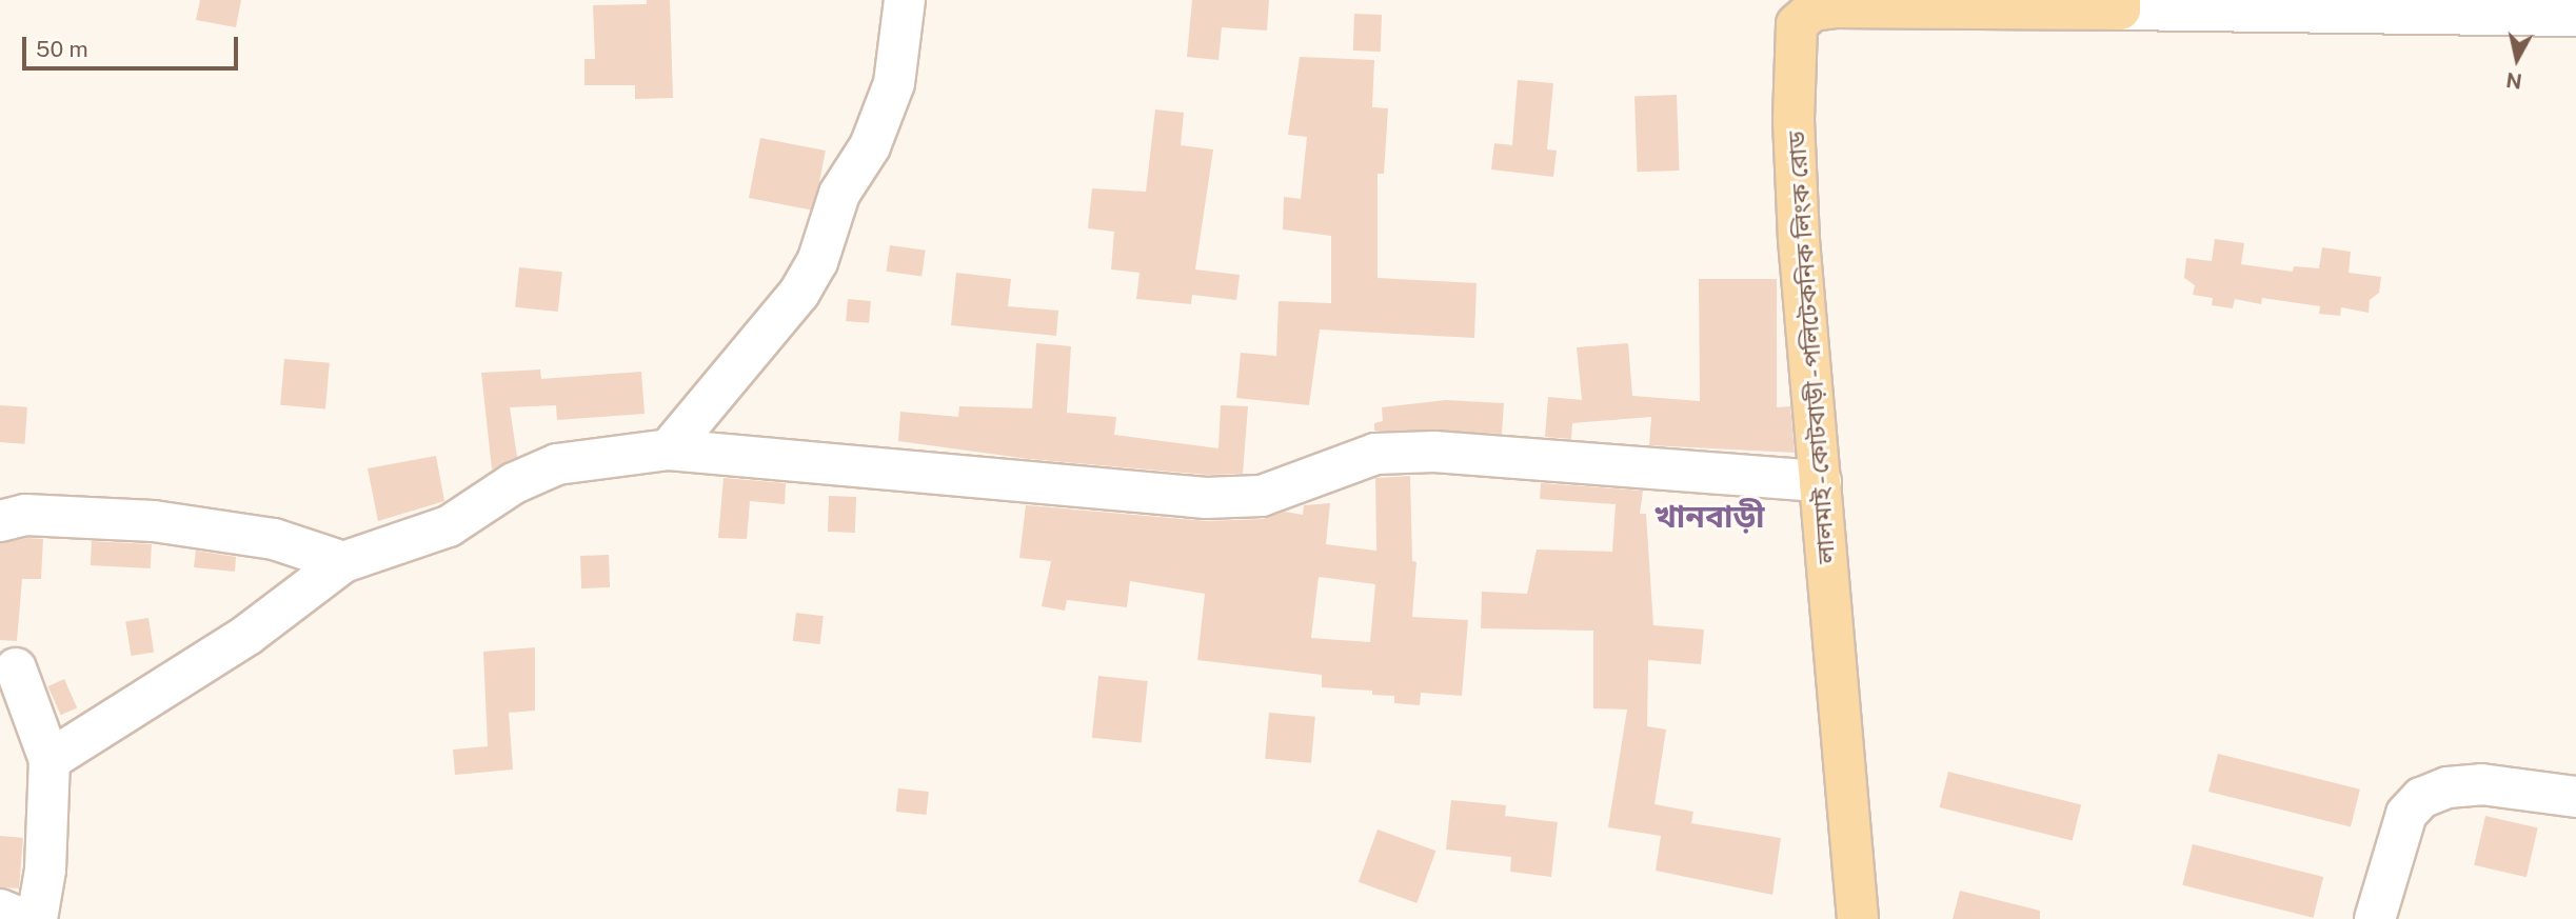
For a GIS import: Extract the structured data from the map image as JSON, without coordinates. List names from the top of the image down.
{
  "streets": {
    "main road": ["লালমাই - কোটবাড়ী - পলিটেকনিক লিংক রোড"]
  },
  "districts": ["খানবাড়ী"],
  "scale_bar": "50 m",
  "north": "bottom"
}
